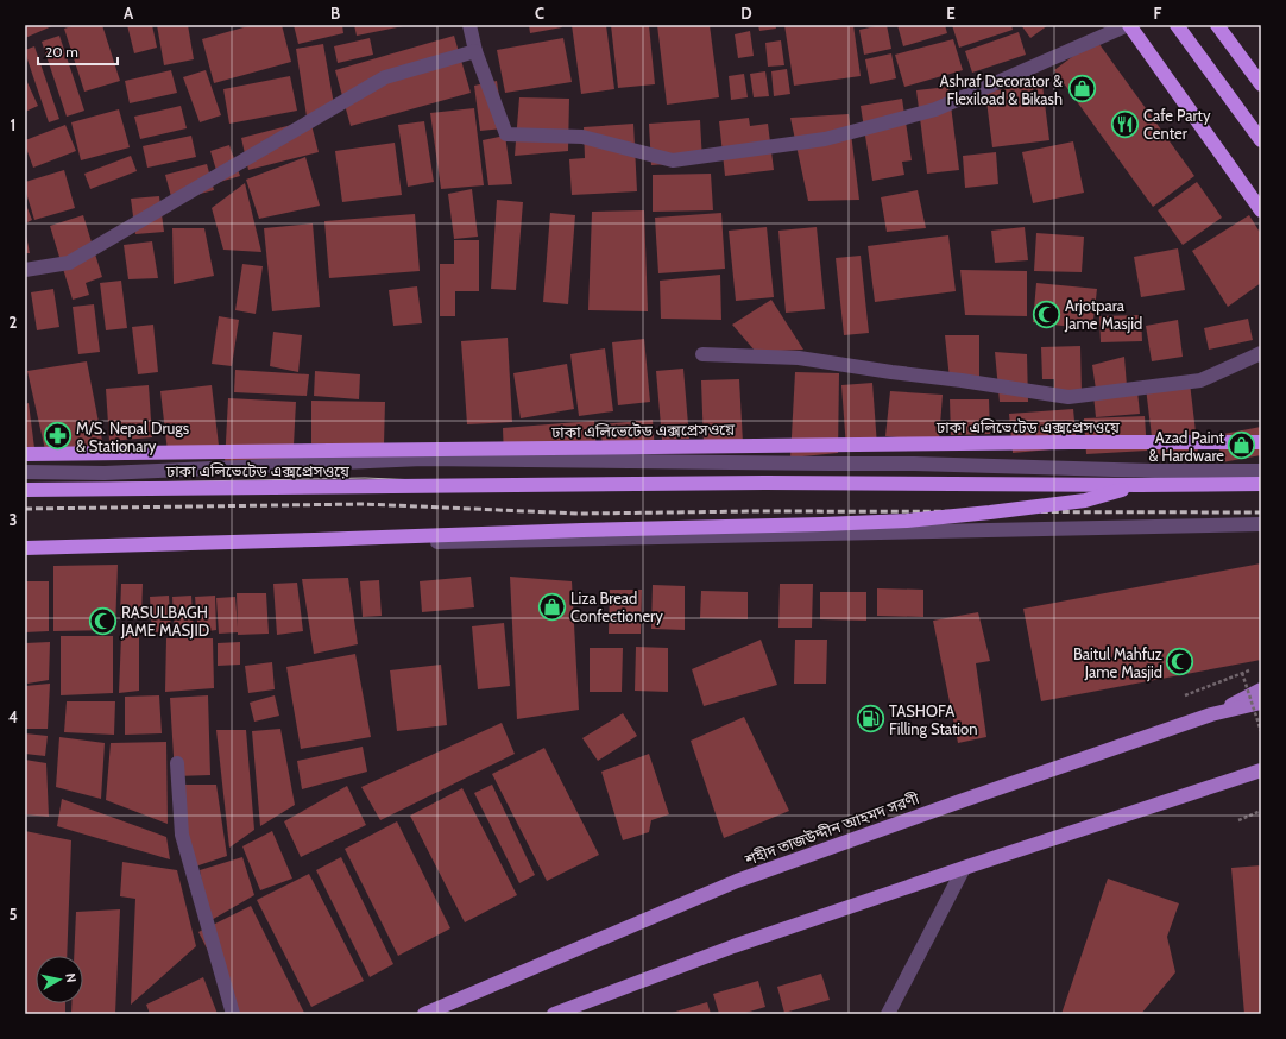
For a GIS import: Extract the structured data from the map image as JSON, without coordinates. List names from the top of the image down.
{
  "streets": {
    "highway": ["ঢাকা এলিভেটেড এক্সপ্রেসওয়ে"],
    "main road": ["শহীদ তাজউদ্দীন আহমদ সরণী"]
  },
  "places": {
    "shop": ["Ashraf Decorator & Flexiload & Bikash", "Azad Paint & Hardware", "Liza Bread Confectionery"],
    "restaurant": ["Cafe Party Center"],
    "mosque": ["Arjotpara Jame Masjid", "RASULBAGH JAME MASJID", "Baitul Mahfuz Jame Masjid"],
    "pharmacy": ["M/S. Nepal Drugs & Stationary"],
    "fuel station": ["TASHOFA Filling Station"]
  },
  "scale_bar": "20 m",
  "north": "right",
  "grid": {
    "columns": [
      "A",
      "B",
      "C",
      "D",
      "E",
      "F"
    ],
    "rows": [
      "1",
      "2",
      "3",
      "4",
      "5"
    ]
  }
}
